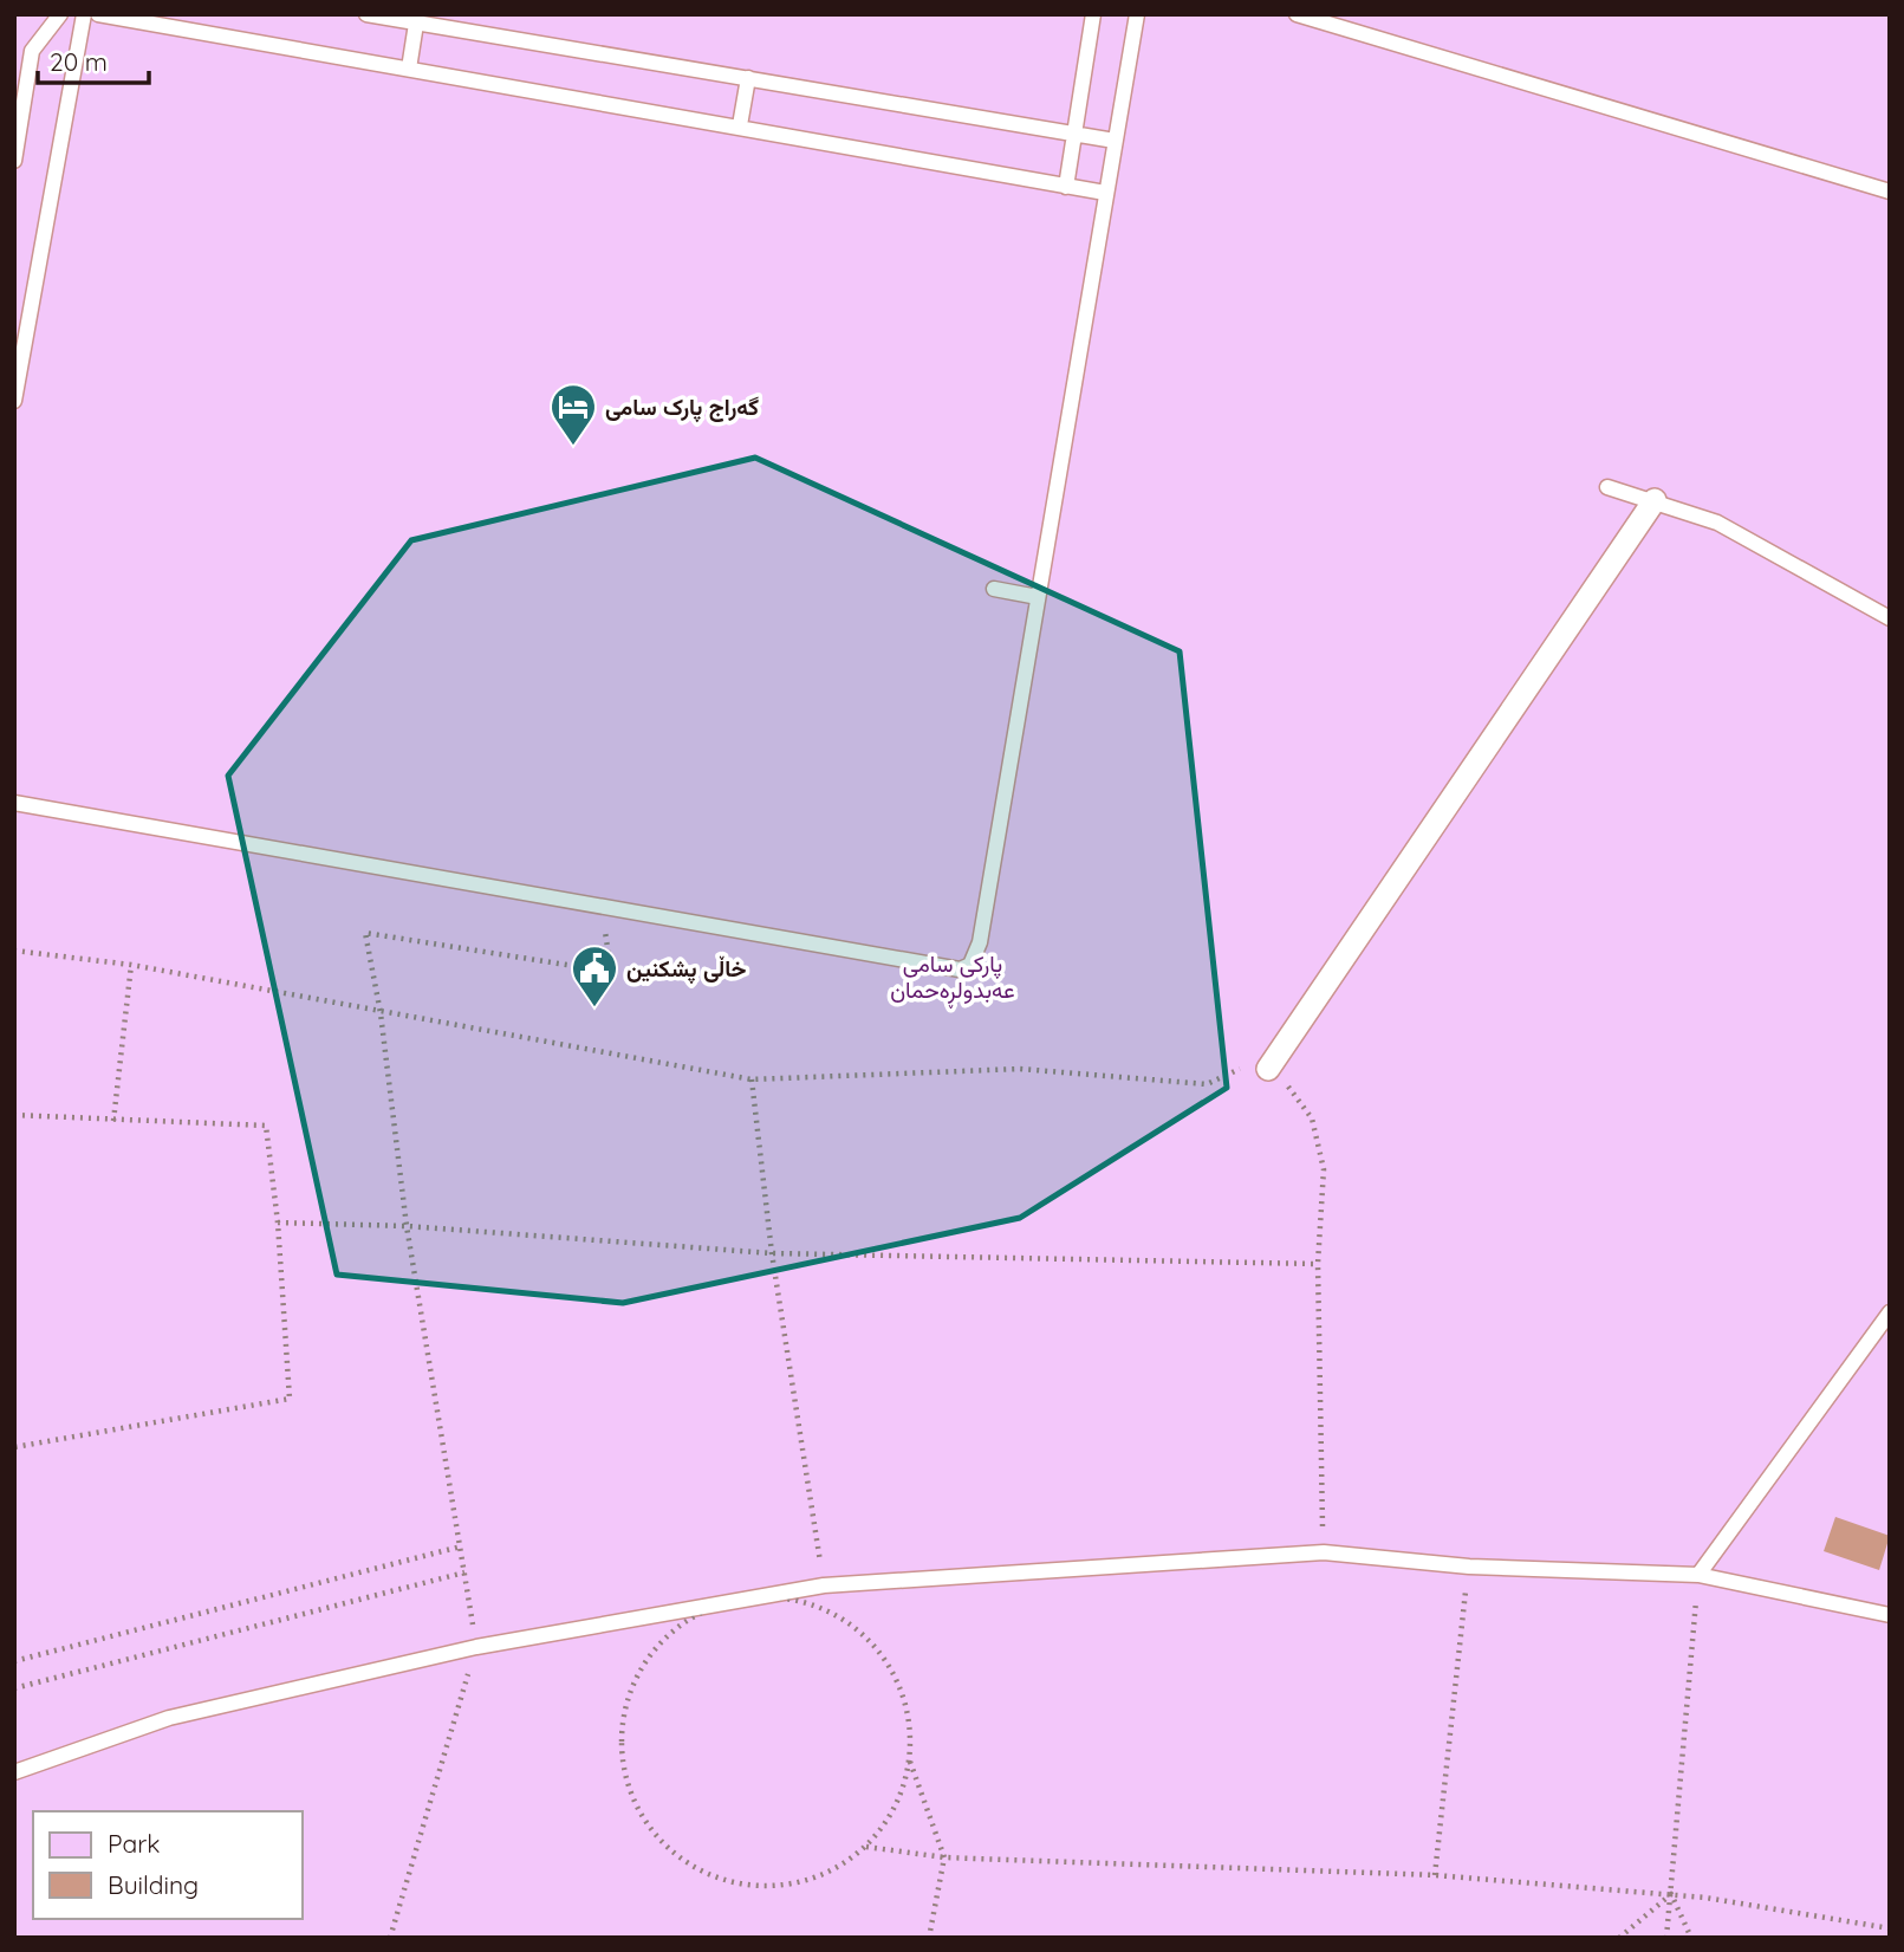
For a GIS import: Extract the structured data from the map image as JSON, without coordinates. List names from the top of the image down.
{
  "parks": ["پارکی سامی عەبدولڕەحمان"],
  "places": {
    "hotel": ["گەراج پارک سامی"],
    "public building": ["خاڵی پشکنین"]
  },
  "legend": ["Park", "Building"],
  "scale_bar": "20 m"
}
